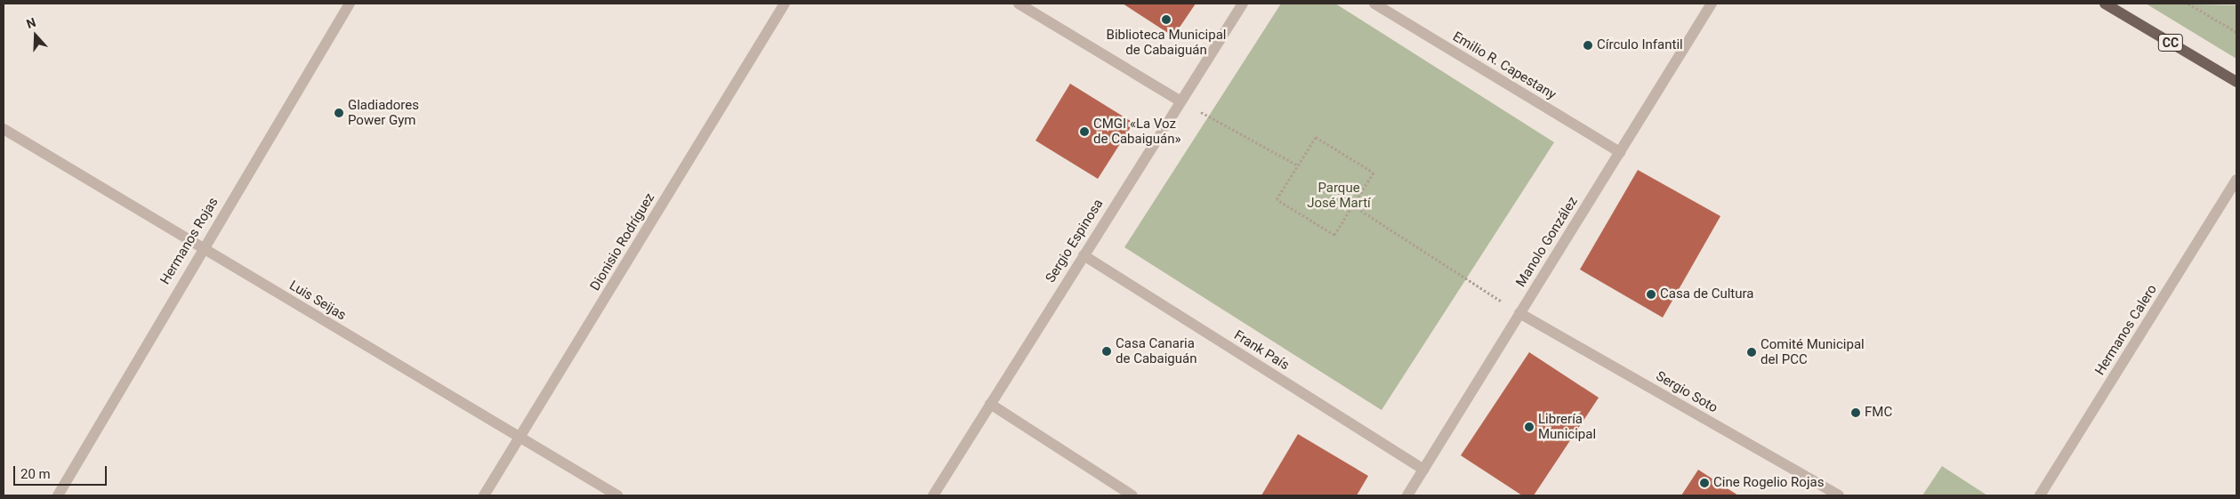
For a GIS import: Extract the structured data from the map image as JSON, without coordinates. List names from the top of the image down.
{
  "streets": {
    "main road": ["CC"],
    "street": [
      "Emilio R. Capestany",
      "Hermanos Rojas",
      "Sergio Espinosa",
      "Dionisio Rodríguez",
      "Manolo González",
      "Luis Seijas",
      "Hermanos Calero",
      "Frank País",
      "Sergio Soto"
    ]
  },
  "crossings": [
    ["Emilio R. Capestany", "Manolo González"],
    ["Hermanos Rojas", "Luis Seijas"],
    ["Sergio Espinosa", "Frank País"],
    ["Dionisio Rodríguez", "Luis Seijas"],
    ["Manolo González", "Frank País"],
    ["Manolo González", "Sergio Soto"]
  ],
  "parks": ["Parque José Martí"],
  "places": [
    "Biblioteca Municipal de Cabaiguán",
    "Círculo Infantil",
    "Gladiadores Power Gym",
    "CMGI «La Voz de Cabaiguán»",
    "Casa de Cultura",
    "Casa Canaria de Cabaiguán",
    "Comité Municipal del PCC",
    "FMC",
    "Librería Municipal",
    "Cine Rogelio Rojas"
  ],
  "scale_bar": "20 m",
  "north": "top"
}
